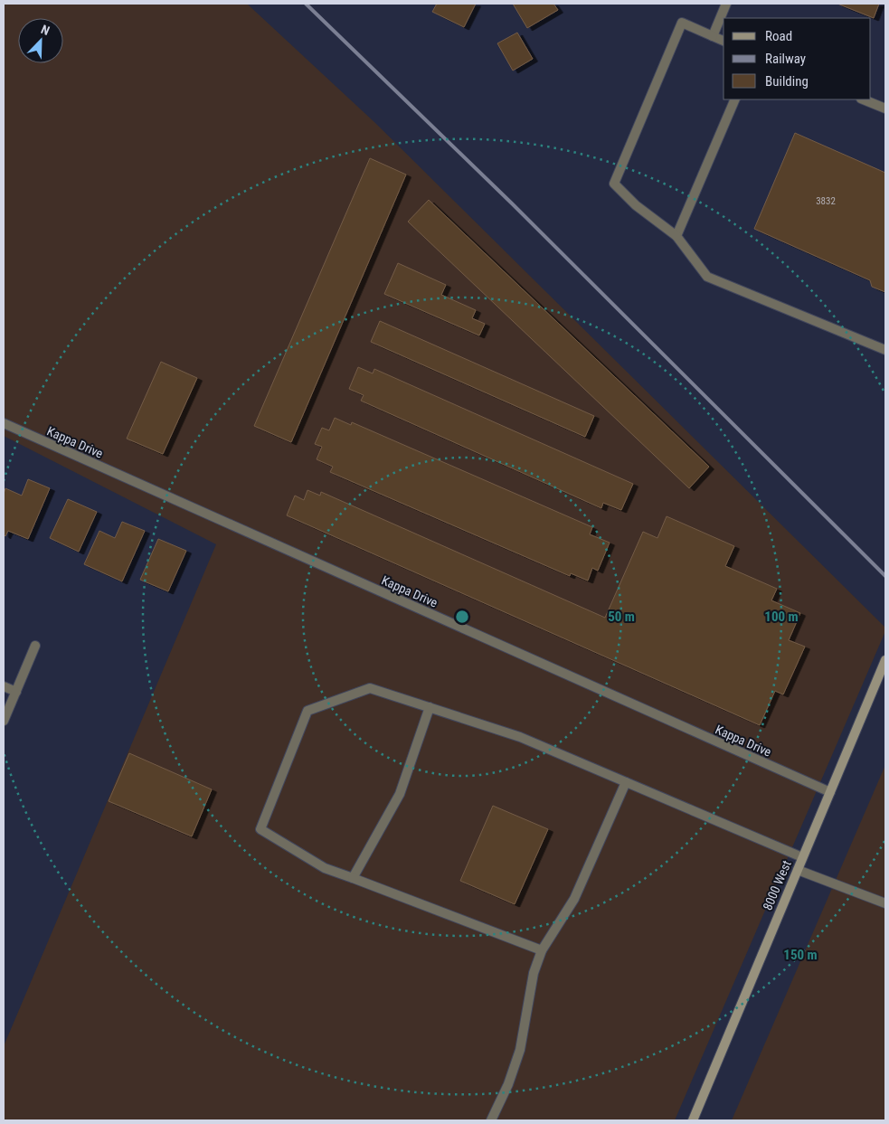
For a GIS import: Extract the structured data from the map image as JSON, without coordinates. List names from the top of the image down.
{
  "streets": {
    "street": ["Kappa Drive", "8000 West"]
  },
  "crossings": [
    ["Kappa Drive", "8000 West"]
  ],
  "house_numbers": ["3832"],
  "legend": ["Road", "Railway", "Building"],
  "north": "top right",
  "rings": ["50 m", "100 m", "150 m"]
}
